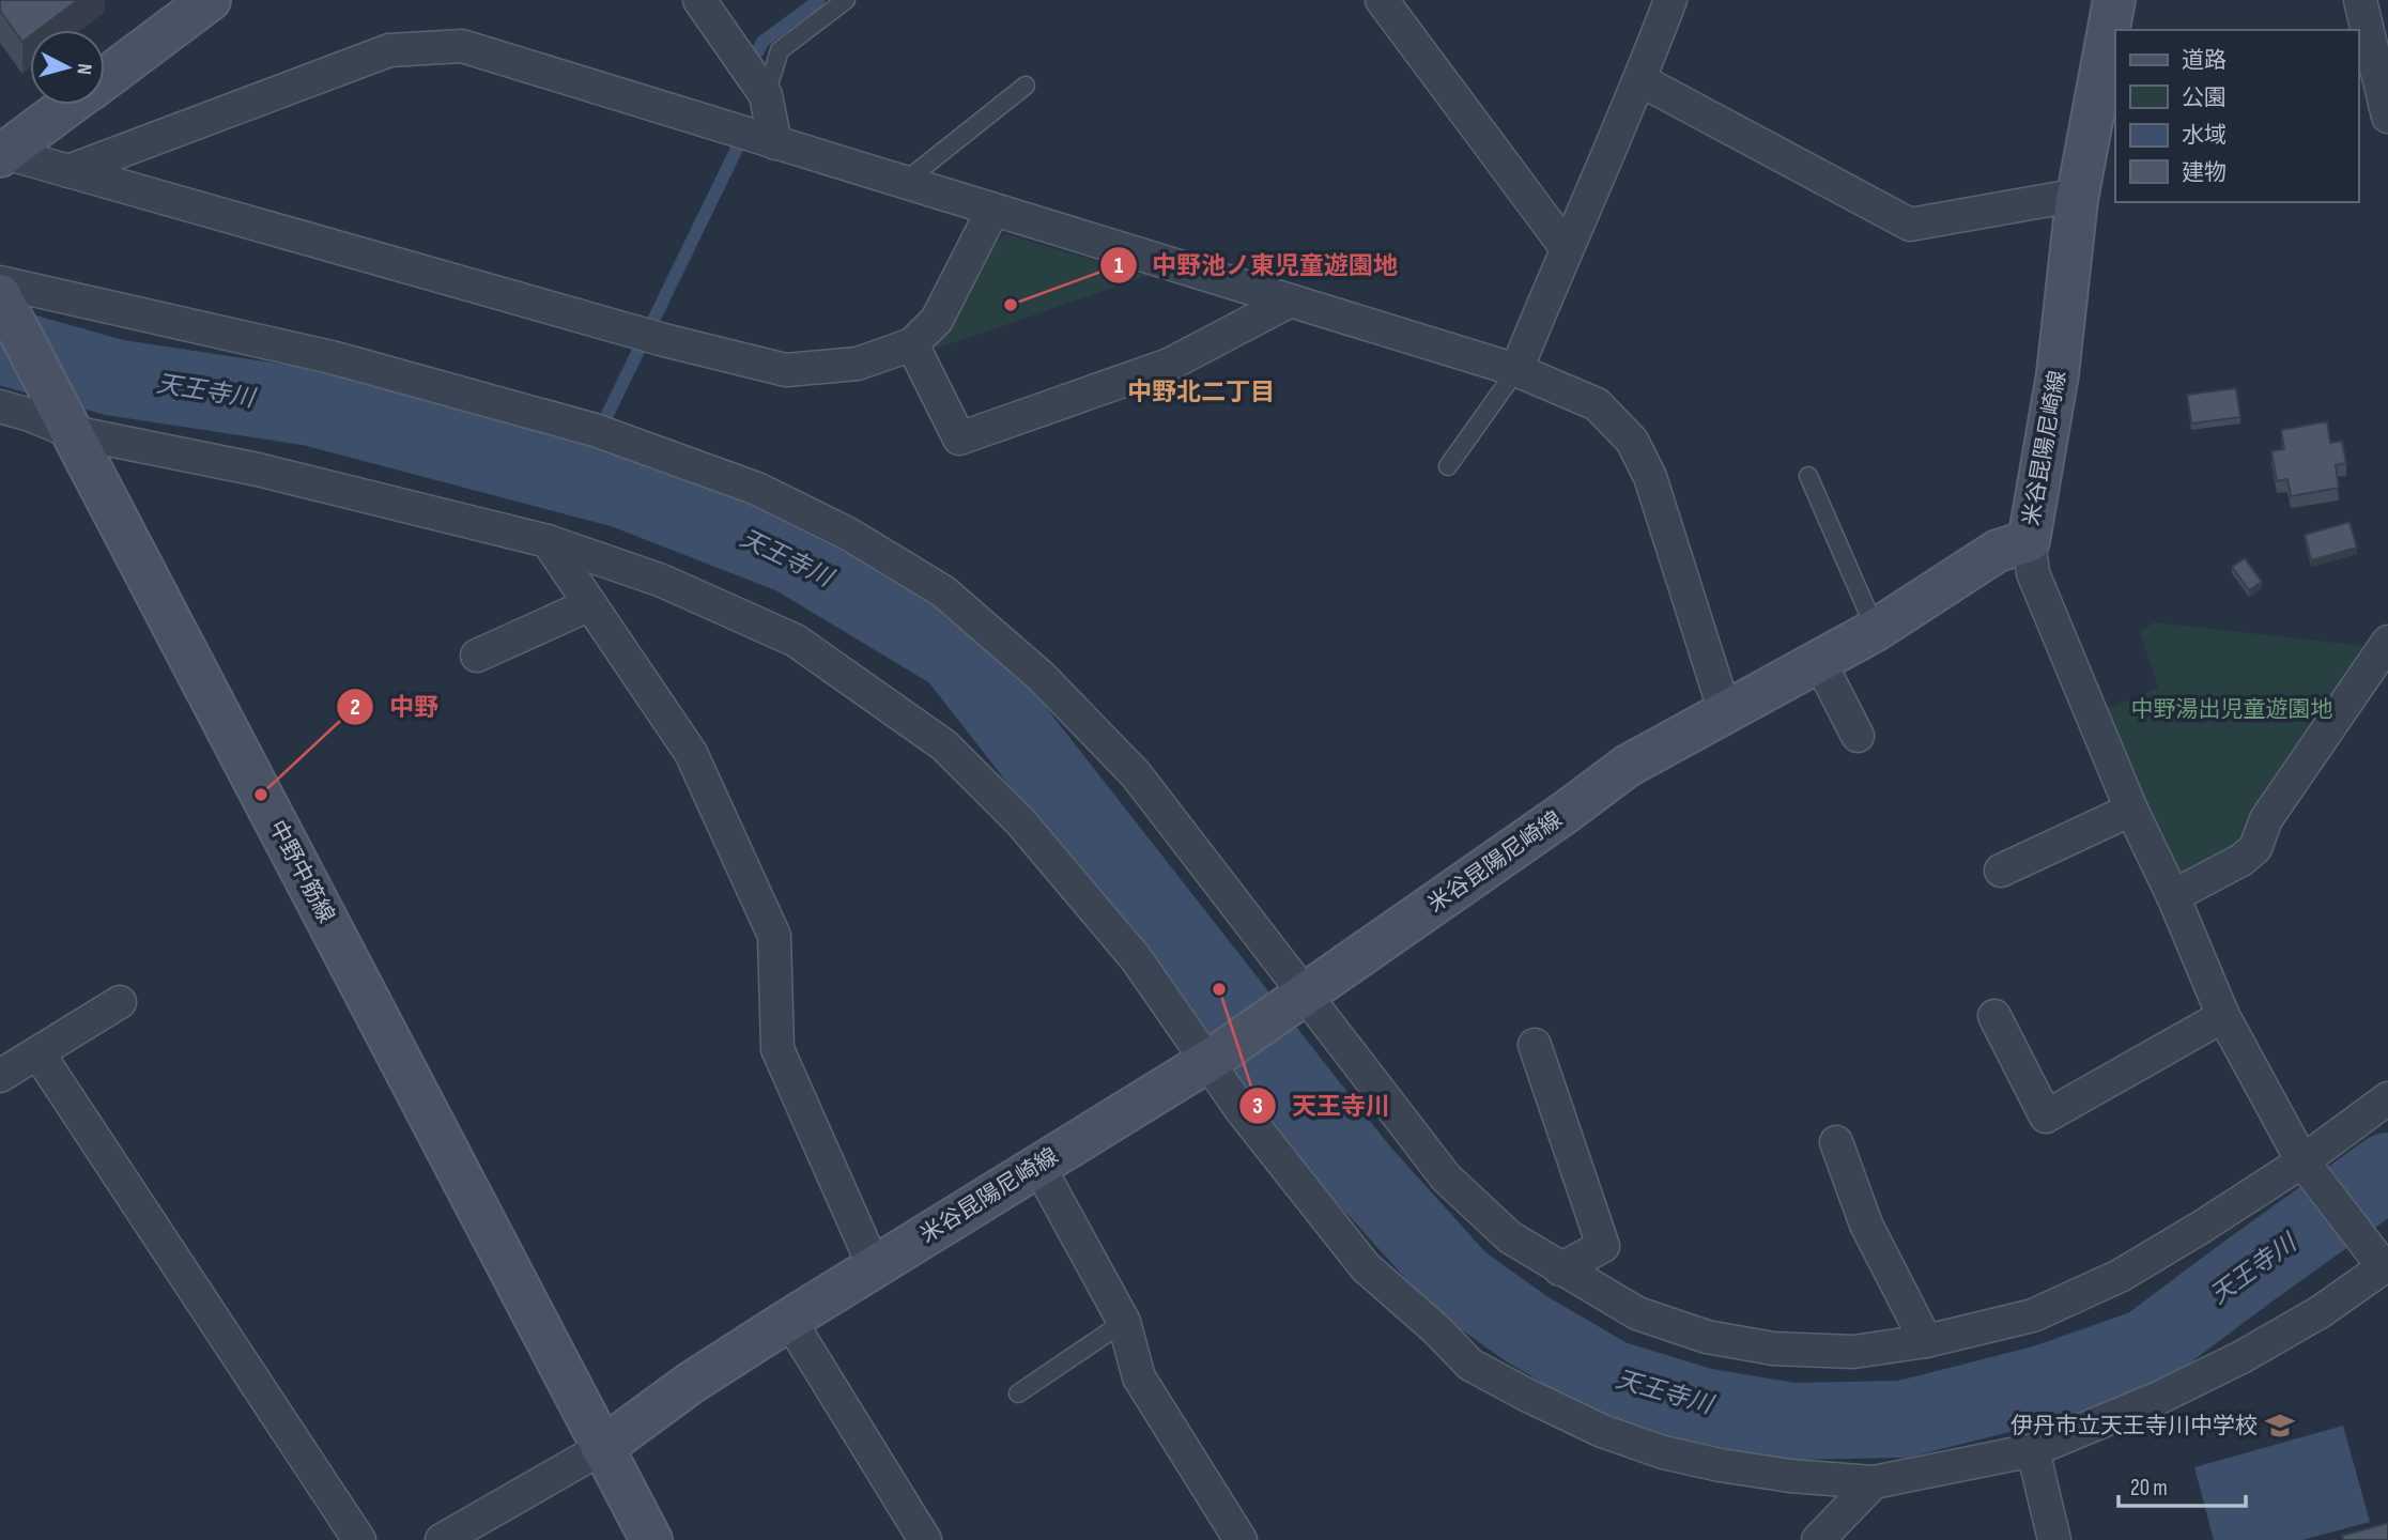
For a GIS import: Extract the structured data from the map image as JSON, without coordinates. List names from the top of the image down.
{
  "streets": {
    "main road": ["米谷昆陽尼崎線", "中野中筋線"]
  },
  "crossings": [
    ["米谷昆陽尼崎線", "中野中筋線"]
  ],
  "districts": ["中野北二丁目"],
  "water": ["天王寺川"],
  "parks": ["中野湯出児童遊園地"],
  "places": {
    "other": ["中野池ノ東児童遊園地", "中野", "天王寺川"],
    "school or university": ["伊丹市立天王寺川中学校"]
  },
  "legend": [
    "道路",
    "公園",
    "水域",
    "建物"
  ],
  "scale_bar": "20 m",
  "north": "right"
}
